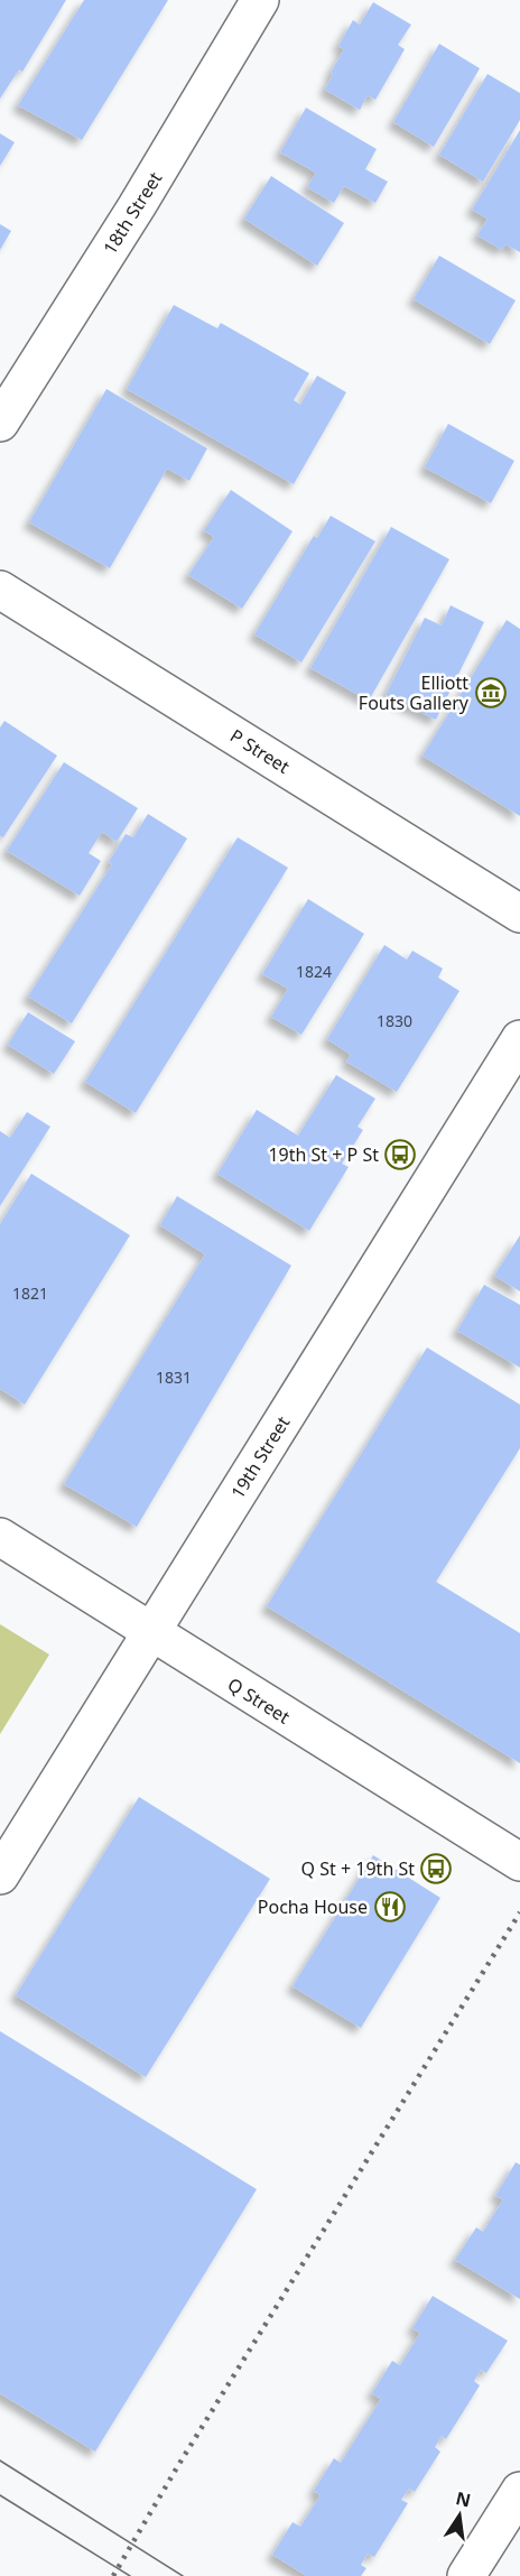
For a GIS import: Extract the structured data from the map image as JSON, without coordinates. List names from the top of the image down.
{
  "streets": {
    "main road": [
      "18th Street",
      "P Street",
      "19th Street",
      "Q Street"
    ]
  },
  "crossings": [
    ["19th Street", "Q Street"]
  ],
  "places": {
    "museum": ["Elliott Fouts Gallery"],
    "bus stop": ["19th St + P St", "Q St + 19th St"],
    "restaurant": ["Pocha House"]
  },
  "house_numbers": [
    "1824",
    "1830",
    "1821",
    "1831"
  ],
  "north": "top"
}
